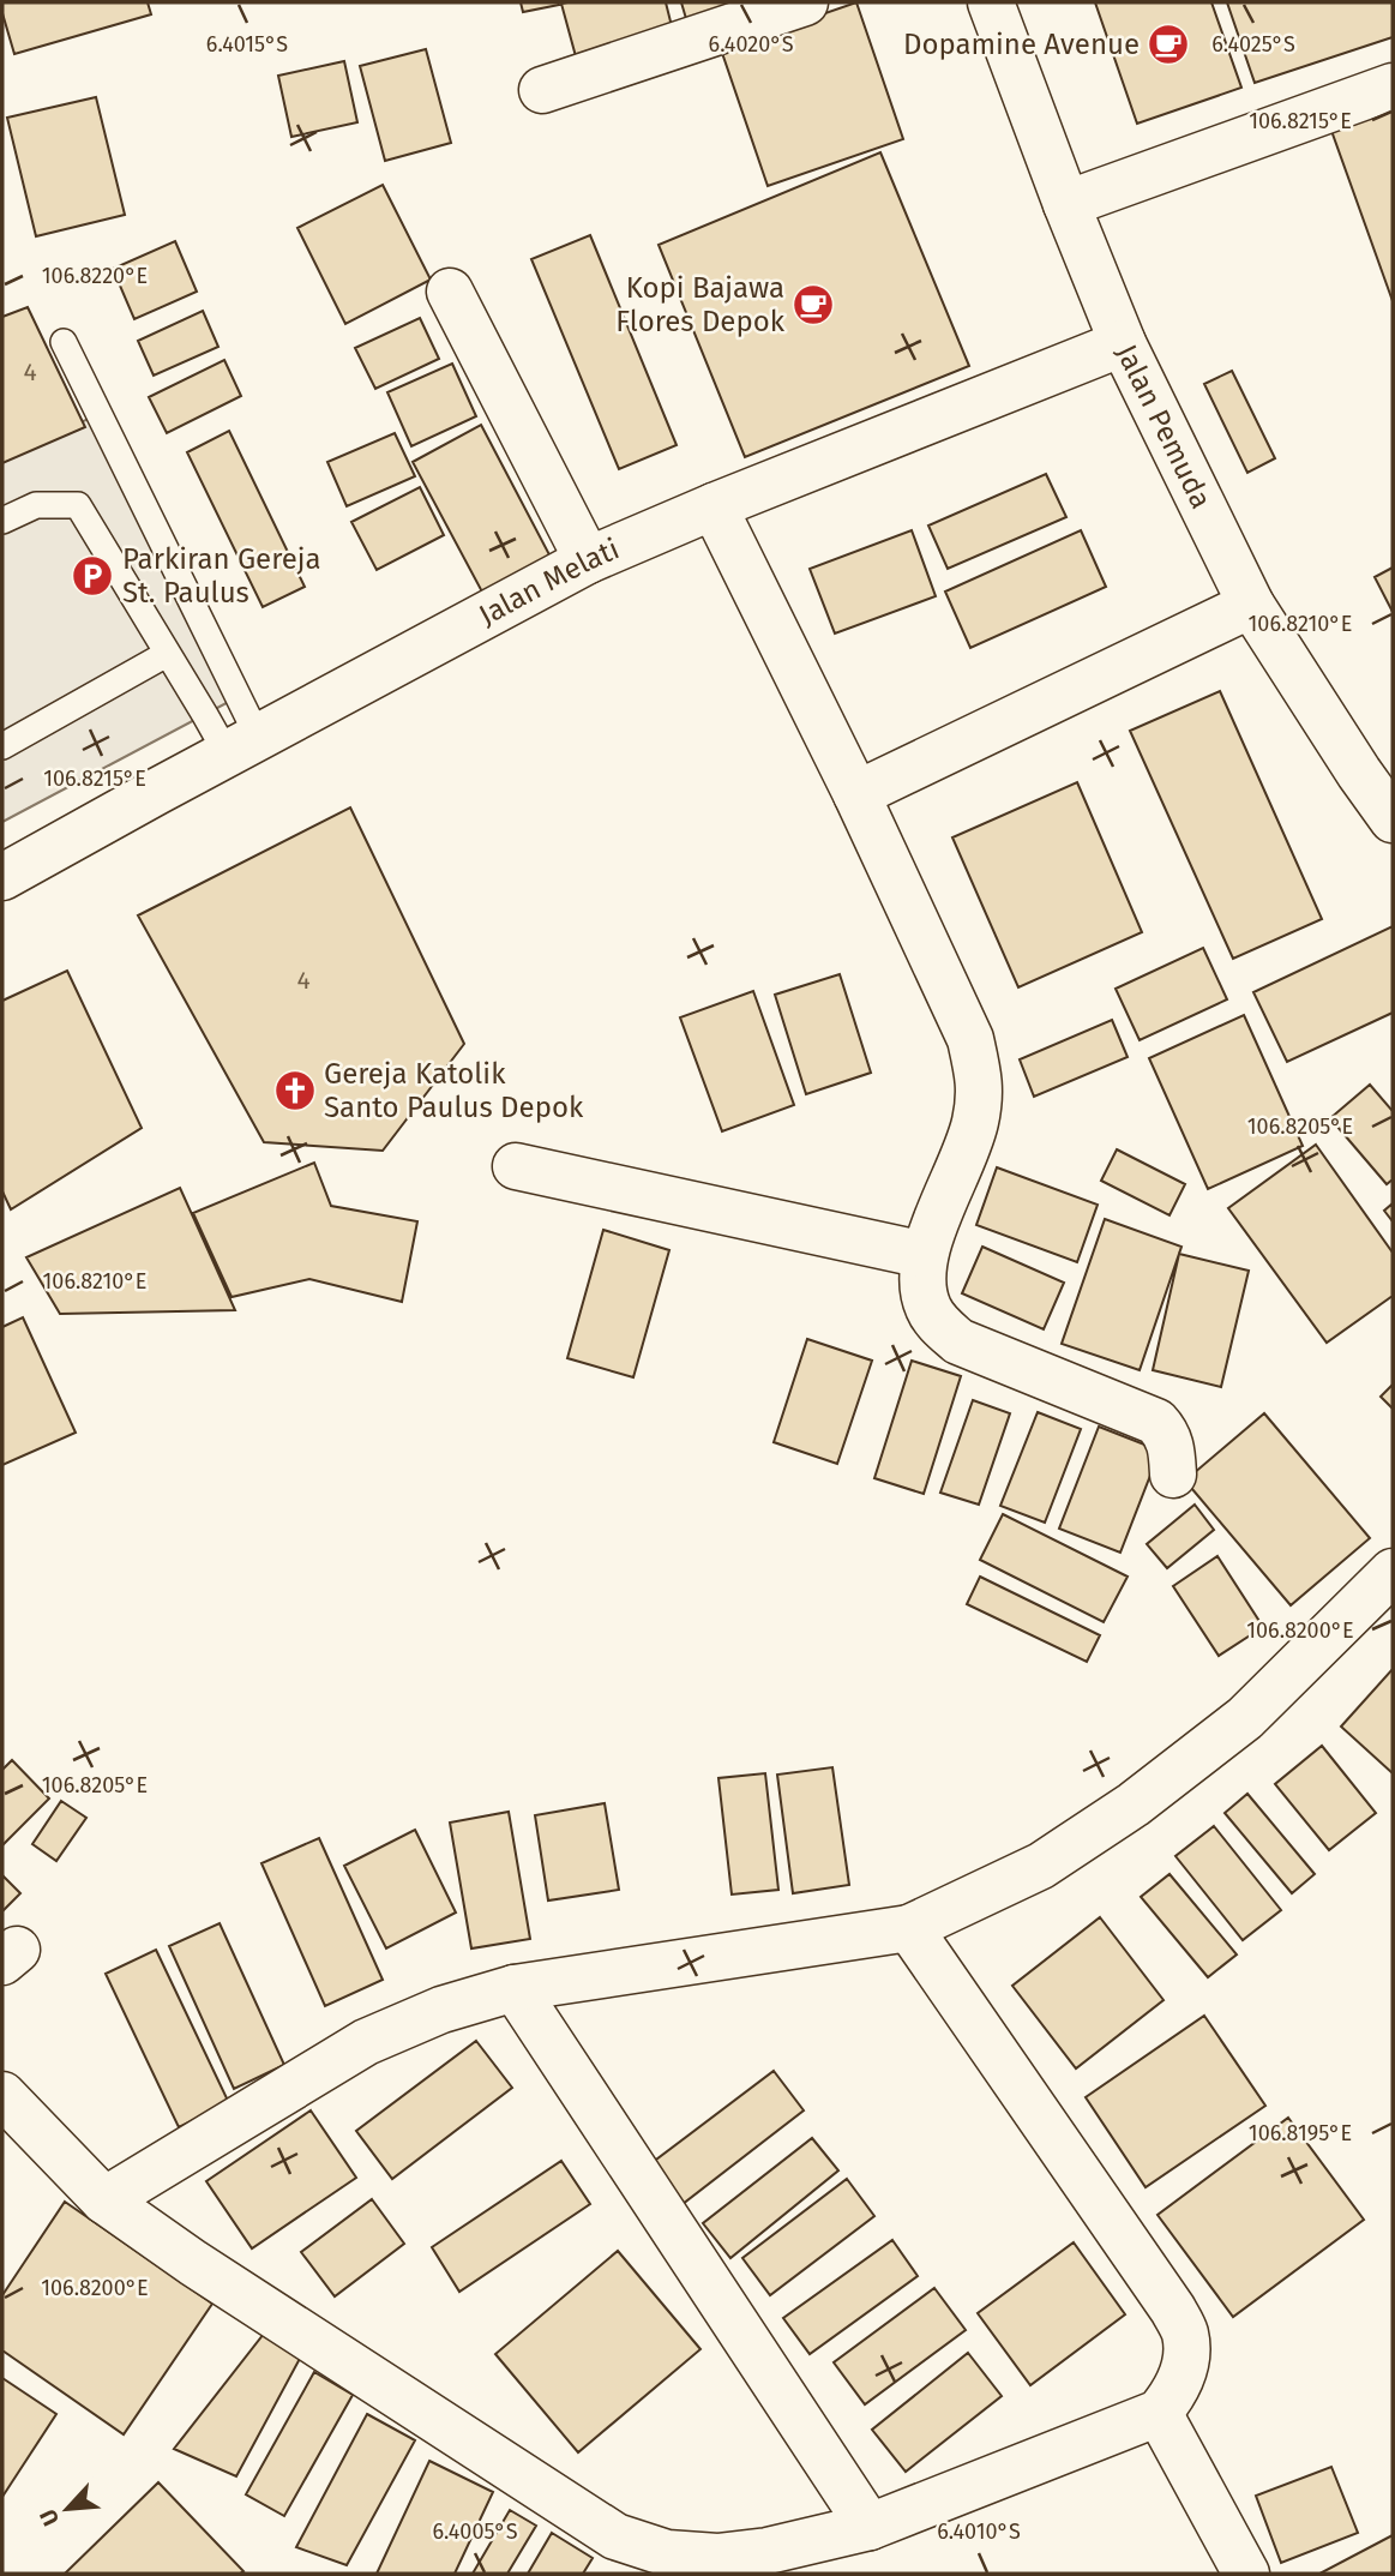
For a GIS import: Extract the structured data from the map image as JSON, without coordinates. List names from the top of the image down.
{
  "streets": {
    "street": ["Jalan Pemuda", "Jalan Melati"]
  },
  "crossings": [
    ["Jalan Pemuda", "Jalan Melati"]
  ],
  "places": {
    "cafe": ["Dopamine Avenue", "Kopi Bajawa Flores Depok"],
    "parking": ["Parkiran Gereja St. Paulus"],
    "church": ["Gereja Katolik Santo Paulus Depok"]
  },
  "house_numbers": ["4", "4"],
  "north": "bottom left",
  "coordinates": [
    "6.4020°S",
    "6.4025°S",
    "6.4015°S",
    "106.8215°E",
    "106.8220°E",
    "106.8210°E",
    "106.8205°E",
    "106.8200°E",
    "106.8195°E",
    "6.4005°S",
    "6.4010°S"
  ]
}
